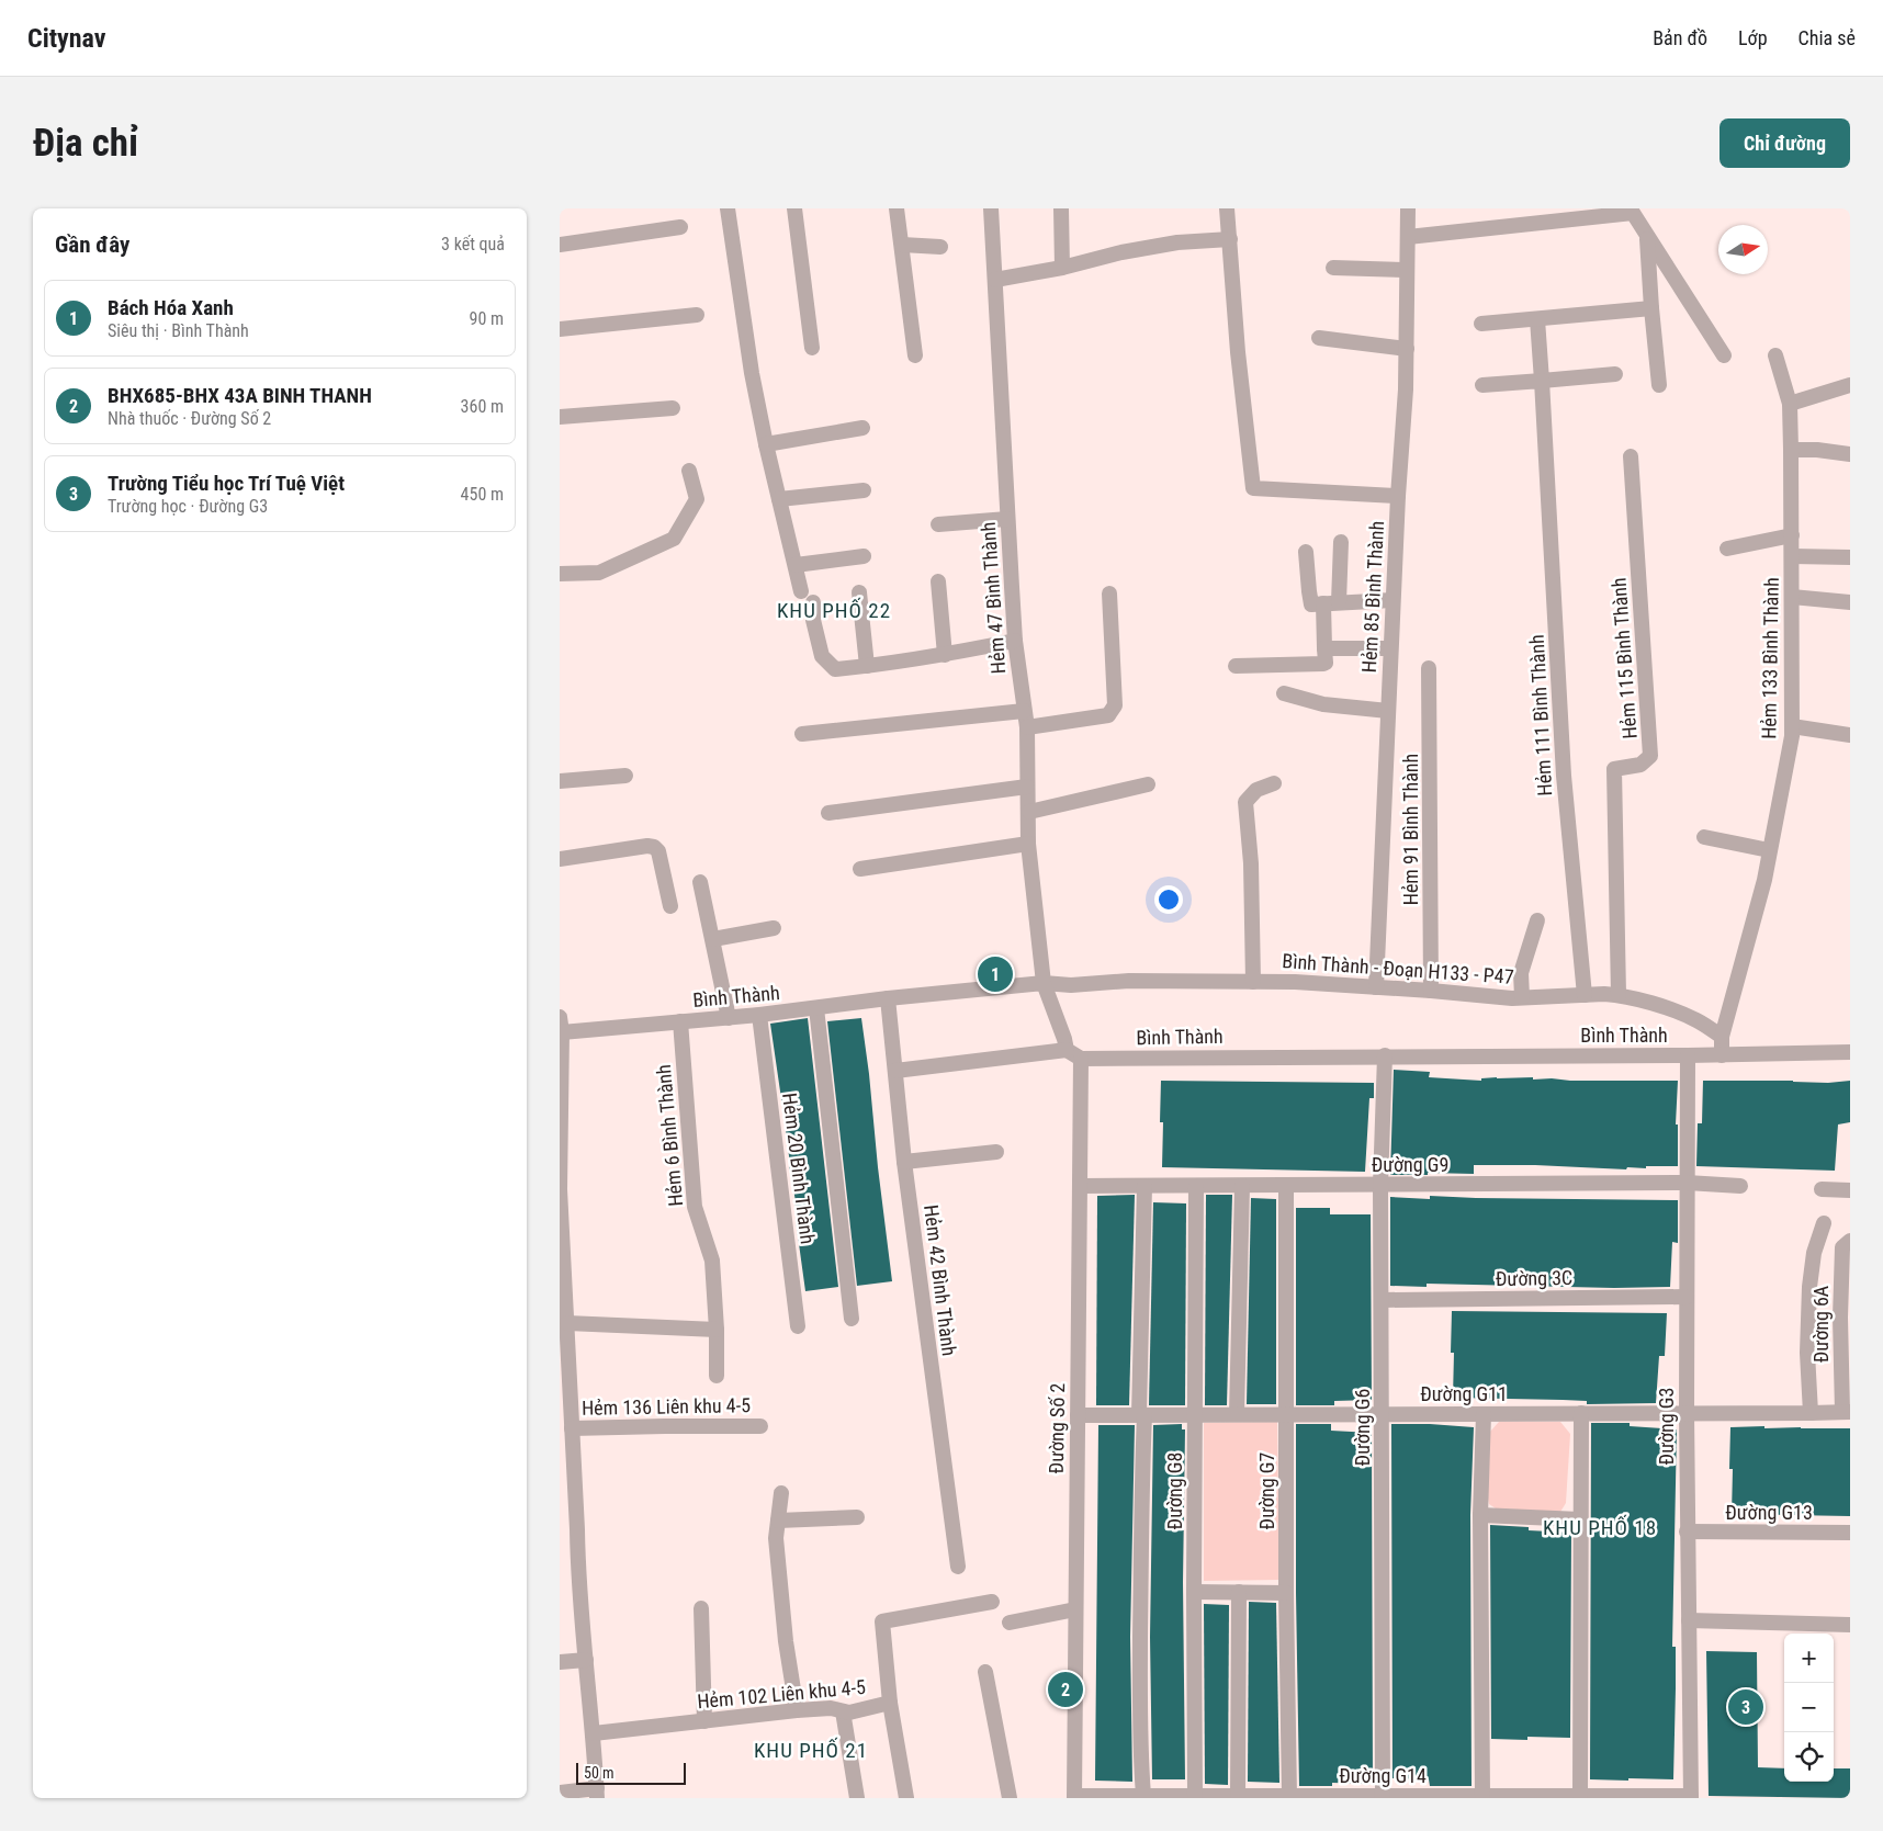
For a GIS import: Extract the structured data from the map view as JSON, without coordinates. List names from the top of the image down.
{
  "streets": {
    "street": [
      "Hẻm 85 Bình Thành",
      "Hẻm 47 Bình Thành",
      "Hẻm 115 Bình Thành",
      "Hẻm 133 Bình Thành",
      "Hẻm 111 Bình Thành",
      "Hẻm 91 Bình Thành",
      "Bình Thành - Đoạn H133 - P47",
      "Bình Thành",
      "Hẻm 6 Bình Thành",
      "Đường G9",
      "Hẻm 20 Bình Thành",
      "Đường 3C",
      "Hẻm 42 Bình Thành",
      "Đường 6A",
      "Đường G11",
      "Hẻm 136 Liên khu 4-5",
      "Đường G3",
      "Đường G6",
      "Đường Số 2",
      "Đường G8",
      "Đường G7",
      "Đường G13",
      "Hẻm 102 Liên khu 4-5",
      "Đường G14"
    ]
  },
  "crossings": [
    ["Hẻm 85 Bình Thành", "Bình Thành - Đoạn H133 - P47"],
    ["Hẻm 47 Bình Thành", "Bình Thành - Đoạn H133 - P47"],
    ["Hẻm 47 Bình Thành", "Bình Thành"],
    ["Hẻm 115 Bình Thành", "Bình Thành - Đoạn H133 - P47"],
    ["Hẻm 133 Bình Thành", "Bình Thành - Đoạn H133 - P47"],
    ["Hẻm 111 Bình Thành", "Bình Thành - Đoạn H133 - P47"],
    ["Hẻm 91 Bình Thành", "Bình Thành - Đoạn H133 - P47"],
    ["Bình Thành - Đoạn H133 - P47", "Bình Thành"],
    ["Bình Thành", "Hẻm 6 Bình Thành"],
    ["Bình Thành", "Hẻm 20 Bình Thành"],
    ["Bình Thành", "Hẻm 42 Bình Thành"],
    ["Bình Thành", "Đường G3"],
    ["Bình Thành", "Đường G6"],
    ["Bình Thành", "Đường Số 2"],
    ["Đường G9", "Đường G3"],
    ["Đường G9", "Đường G6"],
    ["Đường G9", "Đường Số 2"],
    ["Đường G9", "Đường G8"],
    ["Đường G9", "Đường G7"],
    ["Đường 3C", "Đường G3"],
    ["Đường 3C", "Đường G6"],
    ["Đường 6A", "Đường G11"],
    ["Đường G11", "Đường G3"],
    ["Đường G11", "Đường G6"],
    ["Đường G11", "Đường Số 2"],
    ["Đường G11", "Đường G8"],
    ["Đường G11", "Đường G7"],
    ["Đường G3", "Đường G13"],
    ["Đường G3", "Đường G14"],
    ["Đường G6", "Đường G14"],
    ["Đường Số 2", "Đường G14"],
    ["Đường G8", "Đường G14"],
    ["Đường G7", "Đường G14"]
  ],
  "districts": ["KHU PHỐ 22", "KHU PHỐ 18", "KHU PHỐ 21"],
  "scale_bar": "50 m",
  "north": "right",
  "page": {
    "header": "Citynav",
    "nav": ["Bản đồ", "Lớp", "Chia sẻ"],
    "buttons": "Chỉ đường",
    "title": "Địa chỉ",
    "heading": ["Gần đây", "3 kết quả"],
    "list": [
      {
        "mark": "1",
        "name": "Bách Hóa Xanh",
        "note": "Siêu thị · Bình Thành",
        "value": "90 m"
      },
      {
        "mark": "2",
        "name": "BHX685-BHX 43A BINH THANH",
        "note": "Nhà thuốc · Đường Số 2",
        "value": "360 m"
      },
      {
        "mark": "3",
        "name": "Trường Tiểu học Trí Tuệ Việt",
        "note": "Trường học · Đường G3",
        "value": "450 m"
      }
    ],
    "pins": ["1", "2", "3"],
    "map_buttons": ["+", "−"],
    "scale": "50 m"
  }
}
